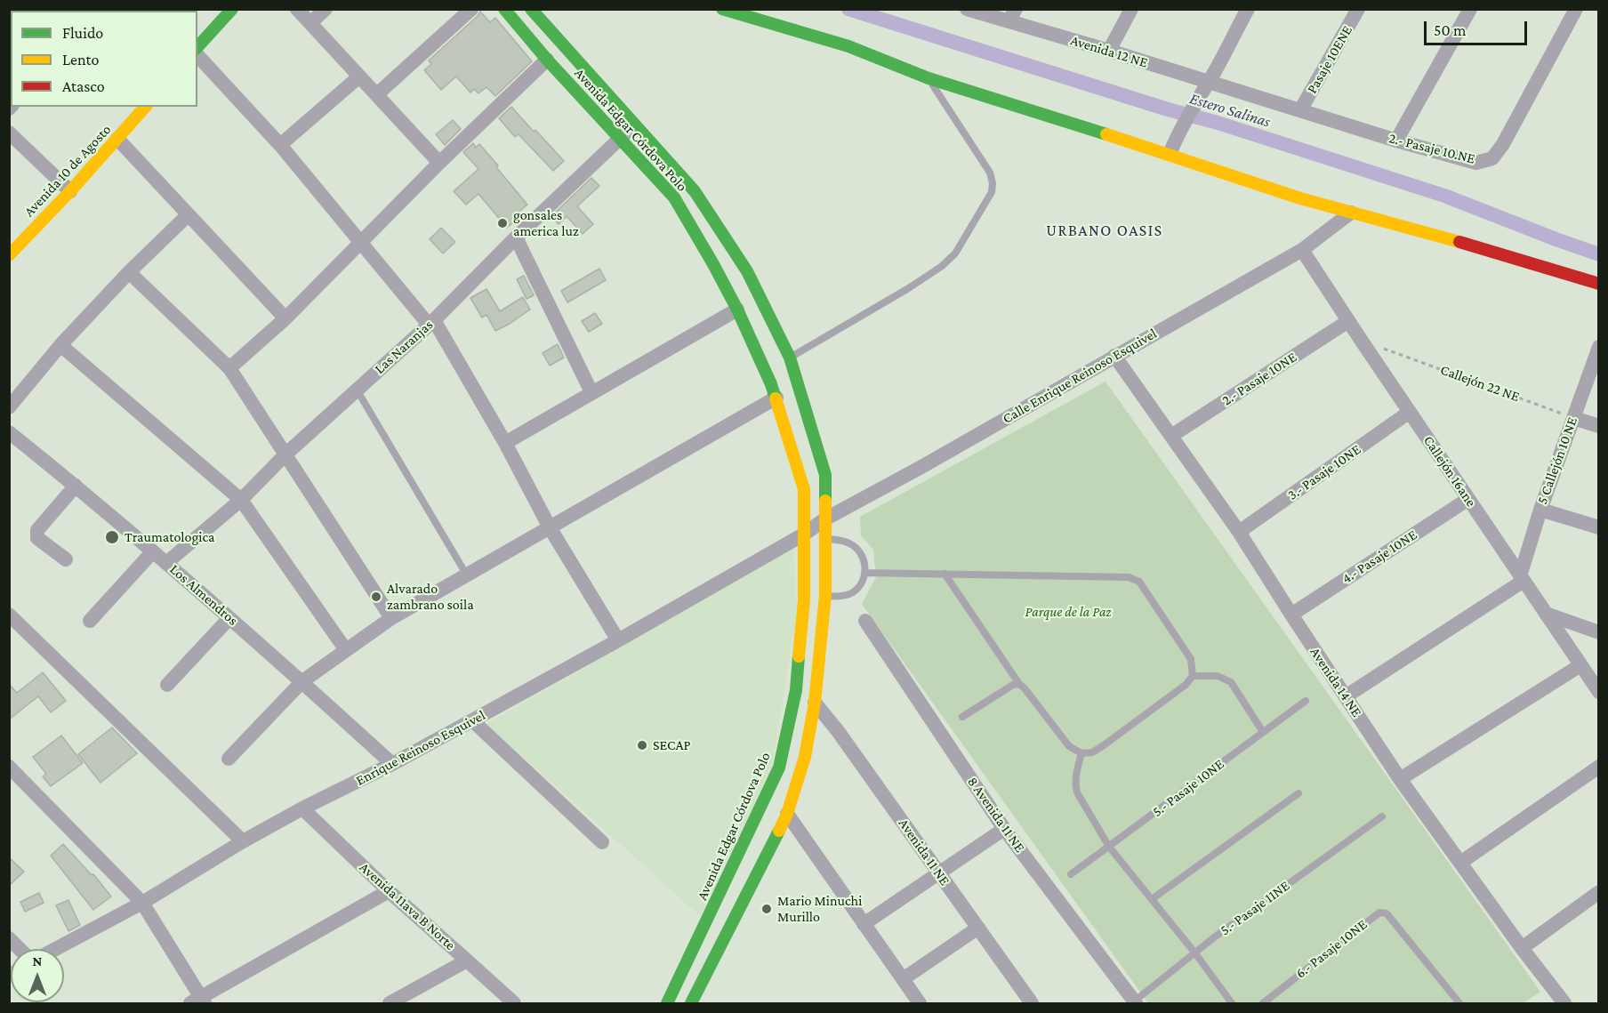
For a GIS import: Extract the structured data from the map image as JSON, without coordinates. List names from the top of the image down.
{
  "streets": {
    "main road": ["Avenida Edgar Córdova Polo", "Avenida 10 de Agosto"],
    "street": [
      "Avenida 12 NE",
      "Pasaje 10ENE",
      "2.- Pasaje 10.NE",
      "Las Naranjas",
      "Calle Enrique Reinoso Esquivel",
      "2.- Pasaje 10NE",
      "5 Callejón 10 NE",
      "Callejón 16ane",
      "3.- Pasaje 10NE",
      "4.- Pasaje 10NE",
      "Los Almendros",
      "Avenida 14 NE",
      "Enrique Reinoso Esquivel",
      "8 Avenida 11 NE",
      "Avenida 11 NE",
      "Avenida 11ava B Norte"
    ],
    "lane": ["5.- Pasaje 10NE", "5.- Pasaje 11NE", "6.- Pasaje 10NE"],
    "path": ["Callejón 22 NE"]
  },
  "crossings": [
    ["Avenida 12 NE", "2.- Pasaje 10.NE"],
    ["Pasaje 10ENE", "2.- Pasaje 10.NE"],
    ["Avenida Edgar Córdova Polo", "Las Naranjas"],
    ["Avenida Edgar Córdova Polo", "Calle Enrique Reinoso Esquivel"],
    ["Avenida Edgar Córdova Polo", "Enrique Reinoso Esquivel"],
    ["Avenida Edgar Córdova Polo", "Avenida 11 NE"],
    ["Las Naranjas", "Los Almendros"],
    ["Calle Enrique Reinoso Esquivel", "Callejón 16ane"],
    ["Calle Enrique Reinoso Esquivel", "Avenida 14 NE"],
    ["Calle Enrique Reinoso Esquivel", "Enrique Reinoso Esquivel"],
    ["2.- Pasaje 10NE", "Callejón 16ane"],
    ["2.- Pasaje 10NE", "Avenida 14 NE"],
    ["Callejón 22 NE", "5 Callejón 10 NE"],
    ["Callejón 22 NE", "Callejón 16ane"],
    ["5 Callejón 10 NE", "Callejón 16ane"],
    ["Callejón 16ane", "3.- Pasaje 10NE"],
    ["Callejón 16ane", "4.- Pasaje 10NE"],
    ["3.- Pasaje 10NE", "Avenida 14 NE"],
    ["4.- Pasaje 10NE", "Avenida 14 NE"],
    ["Los Almendros", "Enrique Reinoso Esquivel"],
    ["Enrique Reinoso Esquivel", "Avenida 11ava B Norte"],
    ["8 Avenida 11 NE", "5.- Pasaje 11NE"]
  ],
  "districts": ["URBANO OASIS"],
  "water": ["Estero Salinas"],
  "parks": ["Parque de la Paz"],
  "places": [
    "gonsales america luz",
    "Traumatologica",
    "Alvarado zambrano soila",
    "SECAP",
    "Mario Minuchi Murillo"
  ],
  "legend": ["Fluido", "Lento", "Atasco"],
  "scale_bar": "50 m",
  "north": "top"
}
